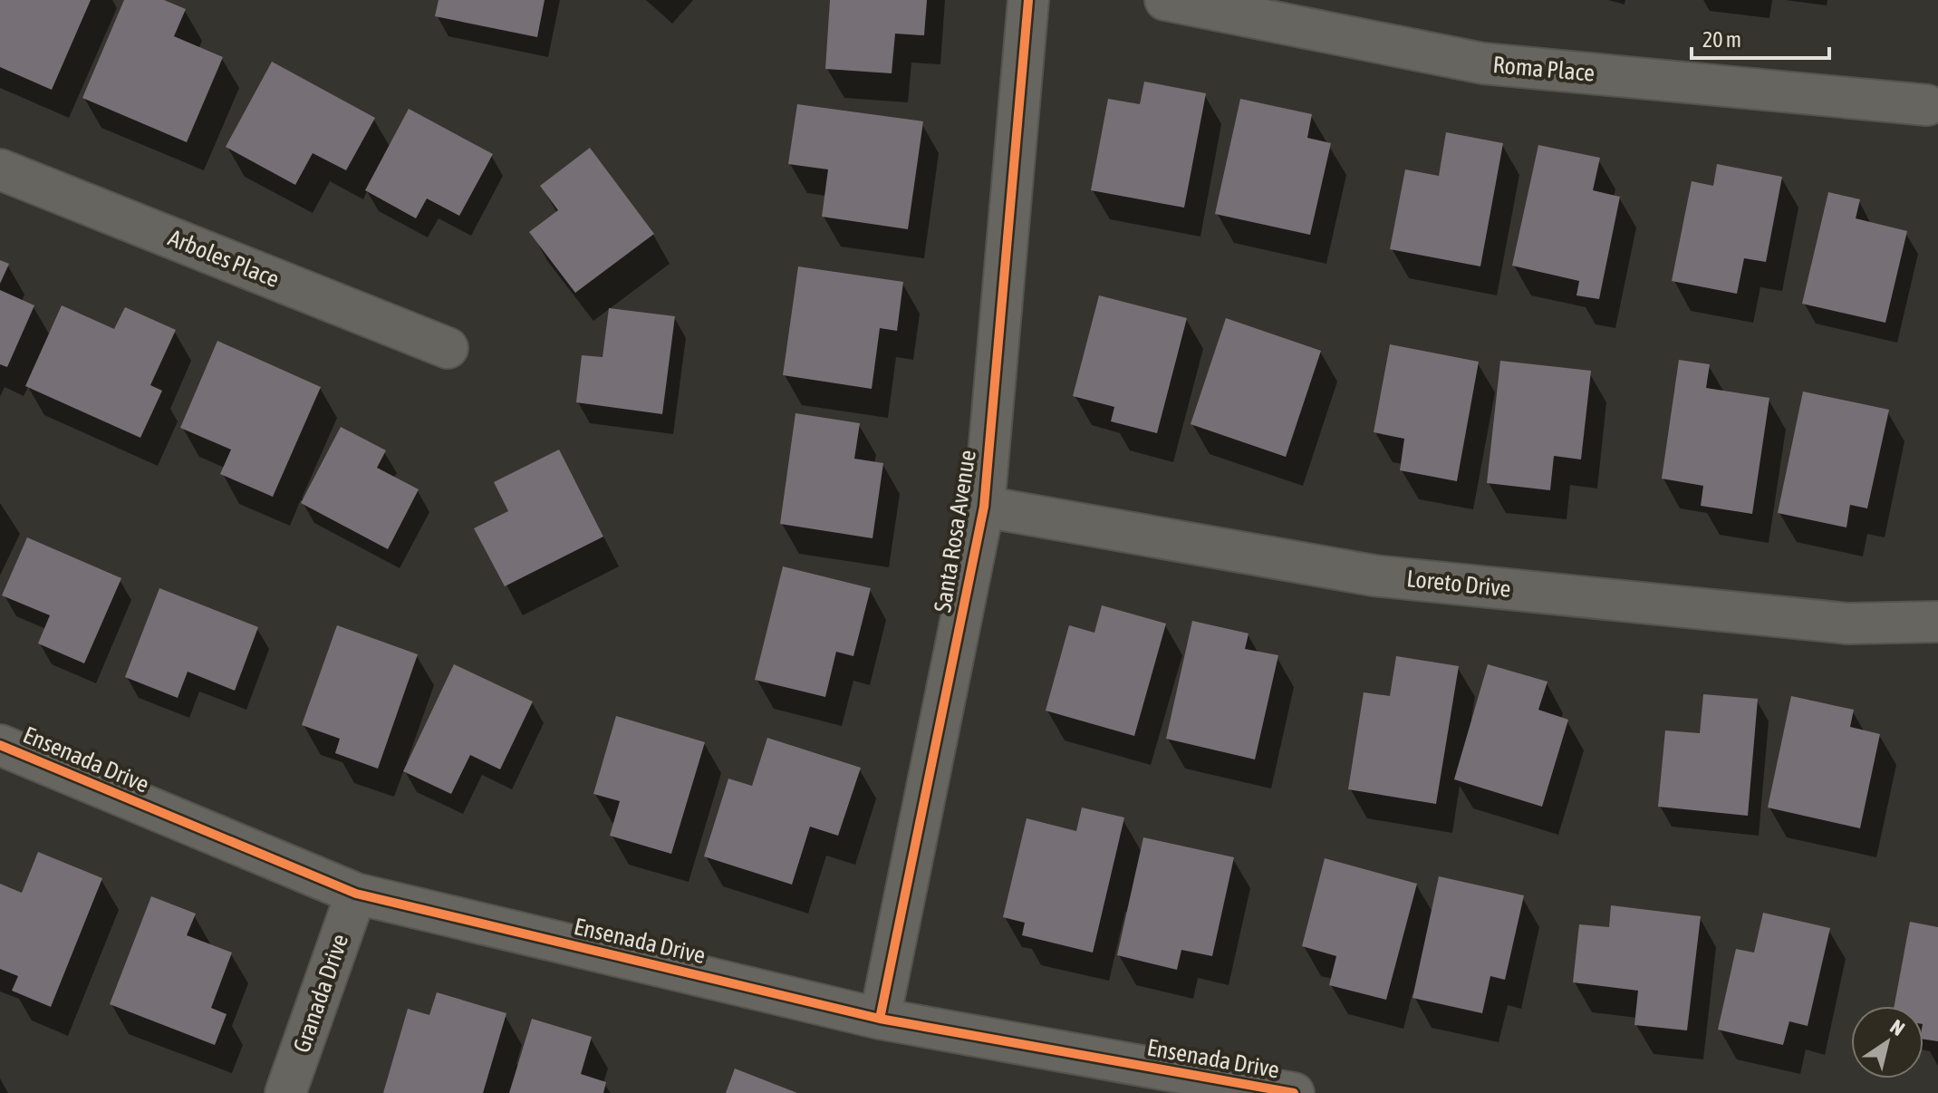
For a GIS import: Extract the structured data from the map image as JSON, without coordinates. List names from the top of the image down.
{
  "streets": {
    "street": [
      "Roma Place",
      "Arboles Place",
      "Santa Rosa Avenue",
      "Loreto Drive",
      "Ensenada Drive",
      "Granada Drive"
    ]
  },
  "crossings": [
    ["Santa Rosa Avenue", "Loreto Drive"],
    ["Santa Rosa Avenue", "Ensenada Drive"],
    ["Ensenada Drive", "Granada Drive"]
  ],
  "scale_bar": "20 m",
  "north": "top right"
}
